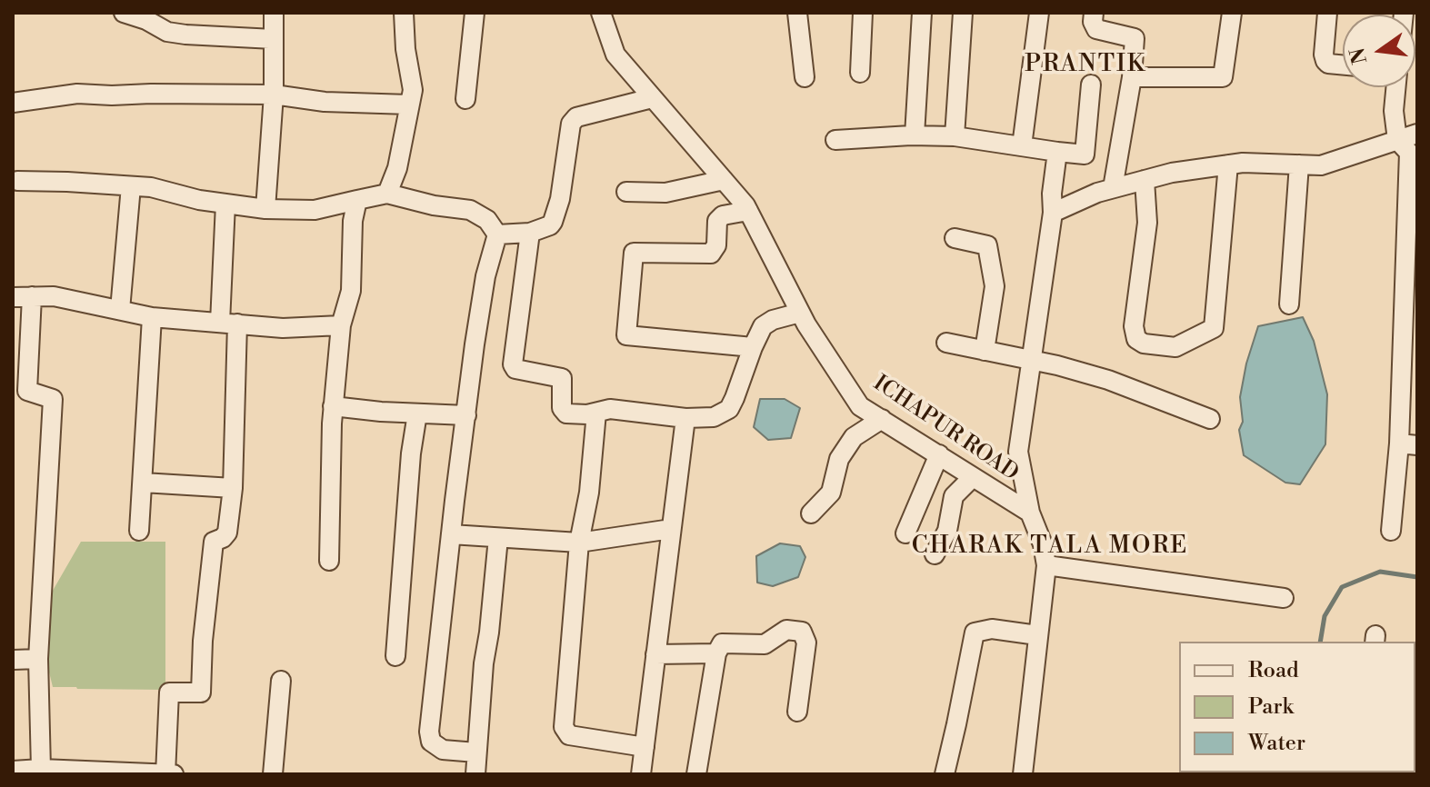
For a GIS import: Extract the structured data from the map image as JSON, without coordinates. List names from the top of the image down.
{
  "streets": {
    "street": ["ICHAPUR ROAD"]
  },
  "districts": ["PRANTIK", "CHARAK TALA MORE"],
  "legend": ["Road", "Park", "Water"],
  "north": "left"
}
